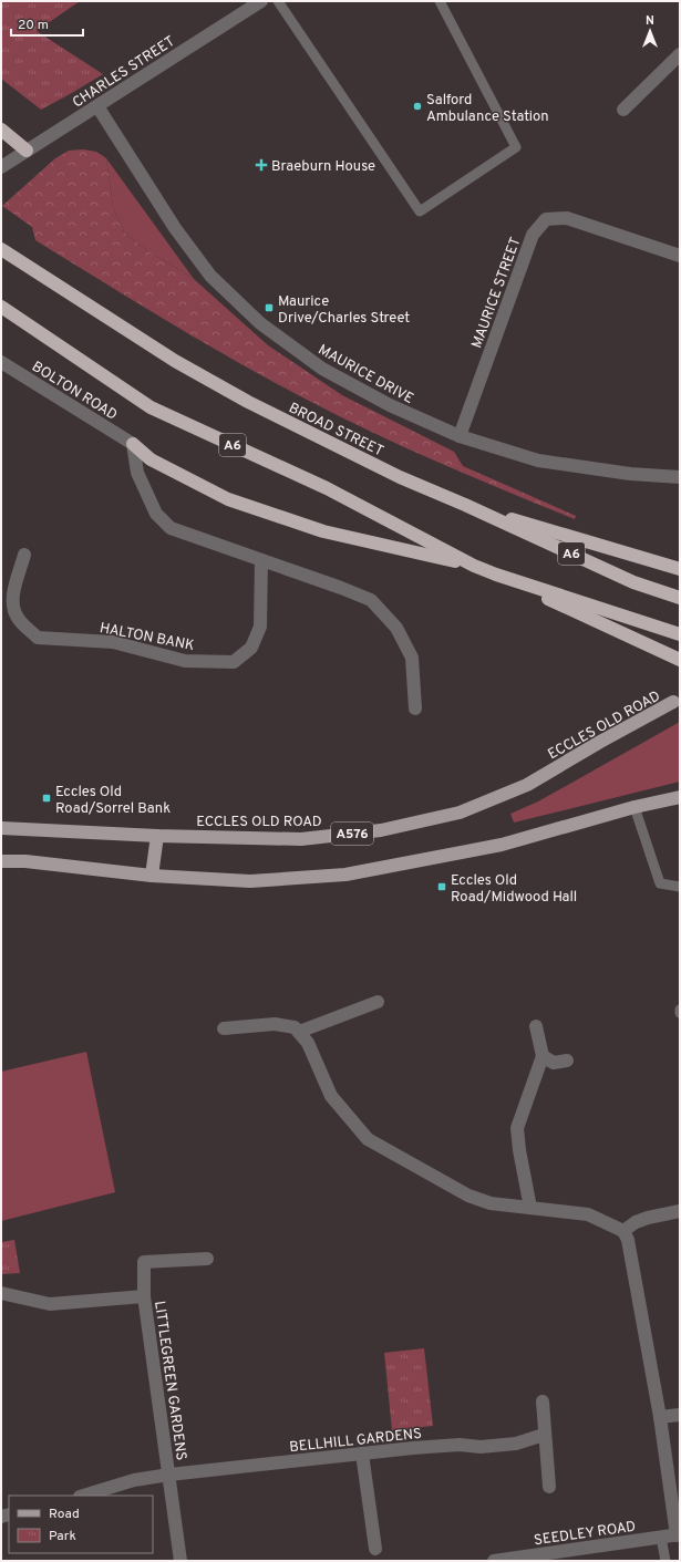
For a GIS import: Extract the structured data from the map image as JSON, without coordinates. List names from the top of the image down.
{
  "streets": {
    "highway": ["BROAD STREET", "A6"],
    "main road": ["ECCLES OLD ROAD", "A576"],
    "street": [
      "CHARLES STREET",
      "MAURICE STREET",
      "MAURICE DRIVE",
      "BOLTON ROAD",
      "HALTON BANK",
      "LITTLEGREEN GARDENS",
      "BELLHILL GARDENS",
      "SEEDLEY ROAD"
    ]
  },
  "crossings": [
    ["CHARLES STREET", "MAURICE DRIVE"],
    ["MAURICE STREET", "MAURICE DRIVE"],
    ["LITTLEGREEN GARDENS", "BELLHILL GARDENS"]
  ],
  "places": {
    "other": ["Salford Ambulance Station"],
    "health": ["Braeburn House"],
    "transit": ["Maurice Drive/Charles Street", "Eccles Old Road/Sorrel Bank", "Eccles Old Road/Midwood Hall"]
  },
  "legend": ["Road", "Park"],
  "scale_bar": "20 m",
  "north": "top"
}
